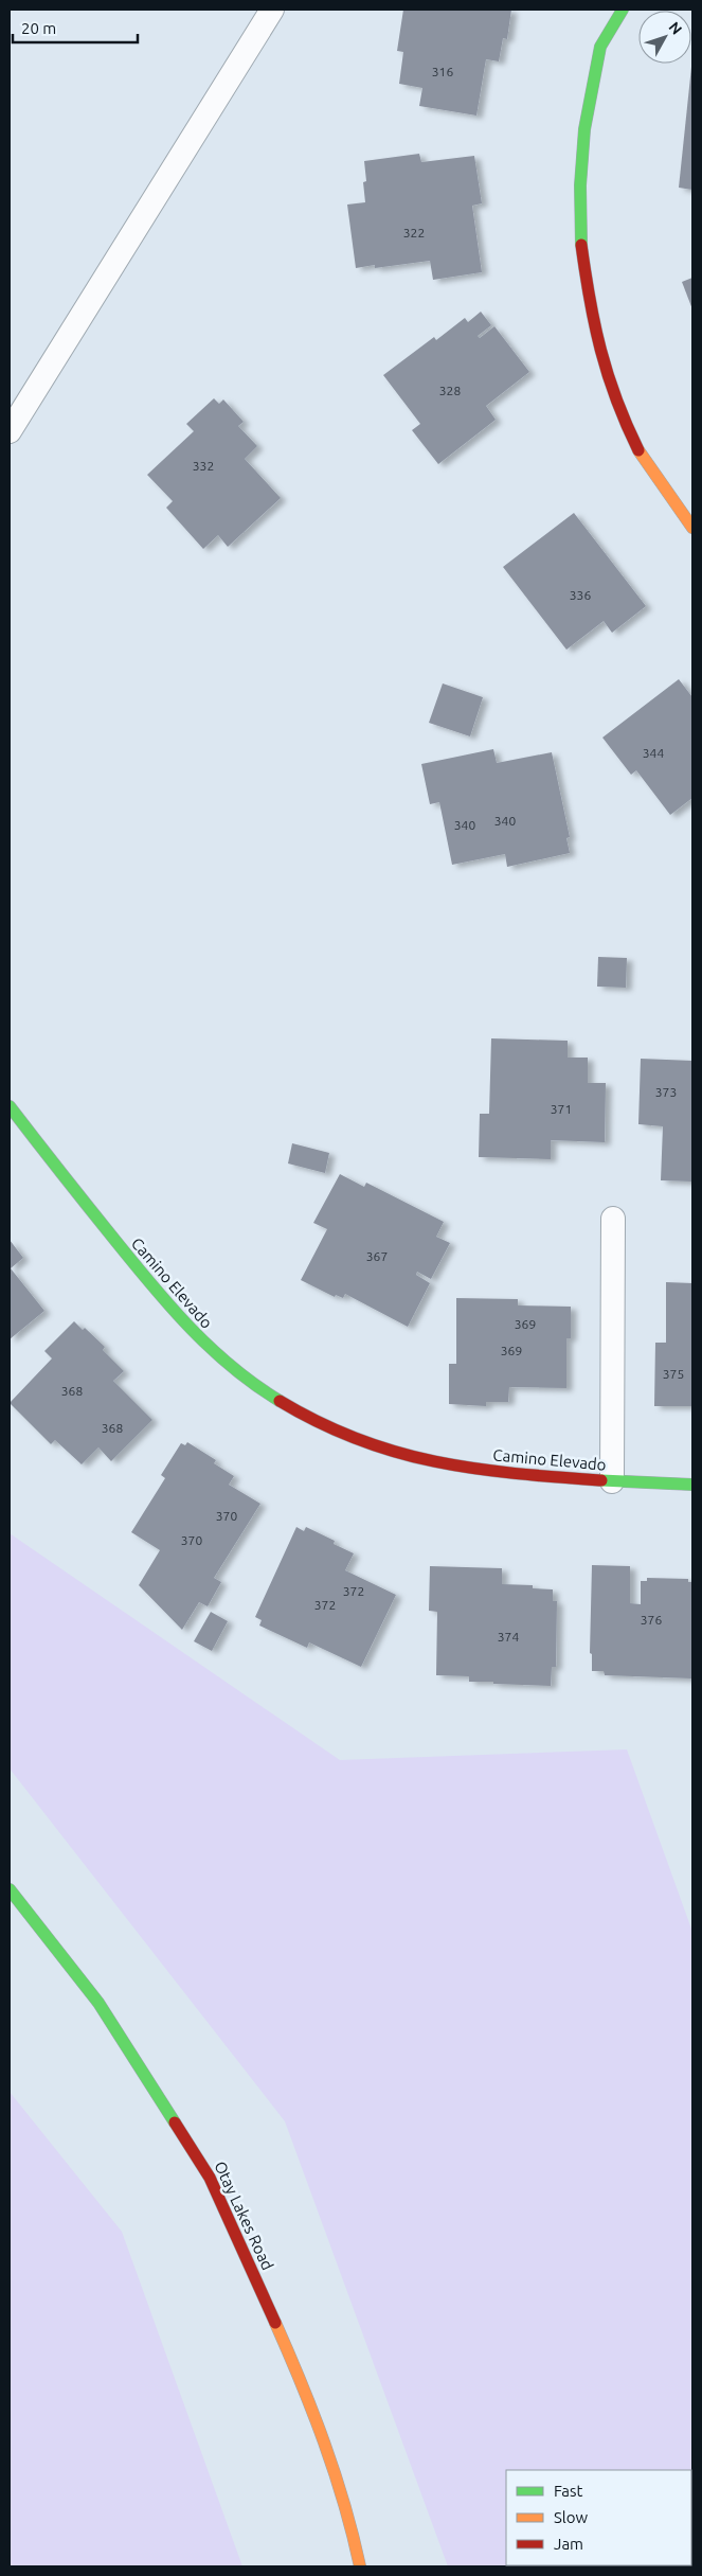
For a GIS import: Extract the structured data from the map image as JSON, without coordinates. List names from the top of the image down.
{
  "streets": {
    "street": ["Camino Elevado", "Otay Lakes Road"]
  },
  "house_numbers": [
    "316",
    "322",
    "328",
    "332",
    "336",
    "344",
    "340",
    "340",
    "373",
    "371",
    "367",
    "369",
    "369",
    "375",
    "368",
    "368",
    "370",
    "370",
    "372",
    "372",
    "376",
    "374"
  ],
  "legend": ["Fast", "Slow", "Jam"],
  "scale_bar": "20 m",
  "north": "top right"
}
